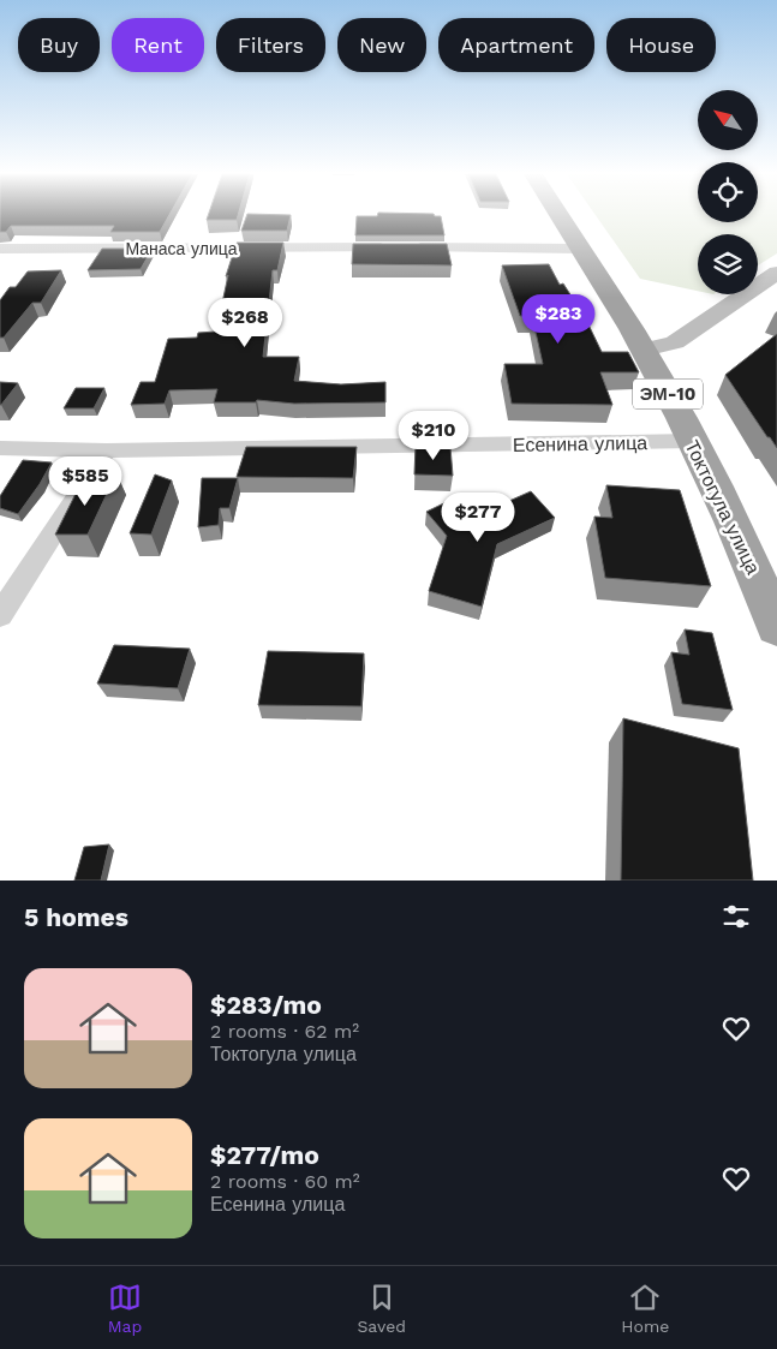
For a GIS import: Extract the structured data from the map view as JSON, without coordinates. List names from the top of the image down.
{
  "streets": {
    "highway": ["ЭМ-10", "Токтогула улица"],
    "street": ["Манаса улица", "Есенина улица"]
  },
  "crossings": [
    ["Манаса улица", "Токтогула улица"],
    ["Есенина улица", "Токтогула улица"]
  ],
  "north": "top left",
  "page": {
    "chip": [
      "Buy",
      "Rent",
      "Filters",
      "New",
      "Apartment",
      "House"
    ],
    "price": [
      "$283",
      "$268",
      "$210",
      "$585",
      "$277"
    ],
    "heading": "5 homes",
    "list": [
      {
        "name": "$283/mo",
        "note": "2 rooms · 62 m² · Токтогула улица"
      },
      {
        "name": "$277/mo",
        "note": "2 rooms · 60 m² · Есенина улица"
      }
    ],
    "tabs": ["Map", "Saved", "Home"]
  }
}
